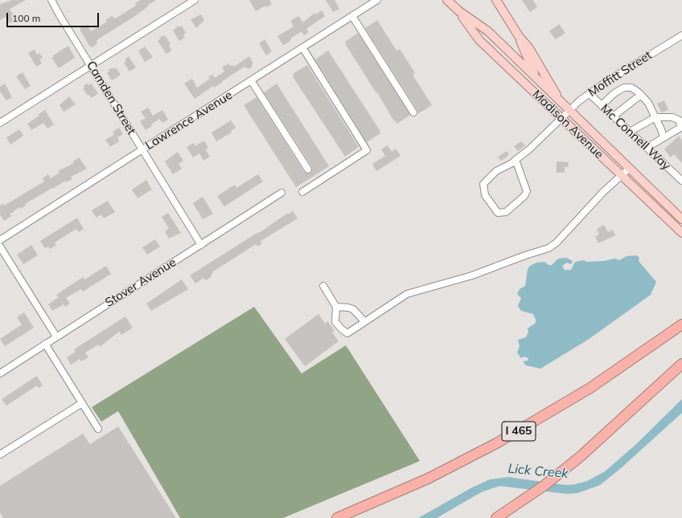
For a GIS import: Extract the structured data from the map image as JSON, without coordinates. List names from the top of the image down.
{
  "streets": {
    "highway": ["I 465"],
    "main road": ["Madison Avenue"],
    "street": [
      "Moffitt Street",
      "Camden Street",
      "Lawrence Avenue",
      "Mc Connell Way",
      "Stover Avenue"
    ]
  },
  "crossings": [
    ["Moffitt Street", "Madison Avenue"],
    ["Moffitt Street", "Mc Connell Way"],
    ["Camden Street", "Lawrence Avenue"],
    ["Camden Street", "Stover Avenue"]
  ],
  "water": ["Lick Creek"],
  "scale_bar": "100 m"
}
